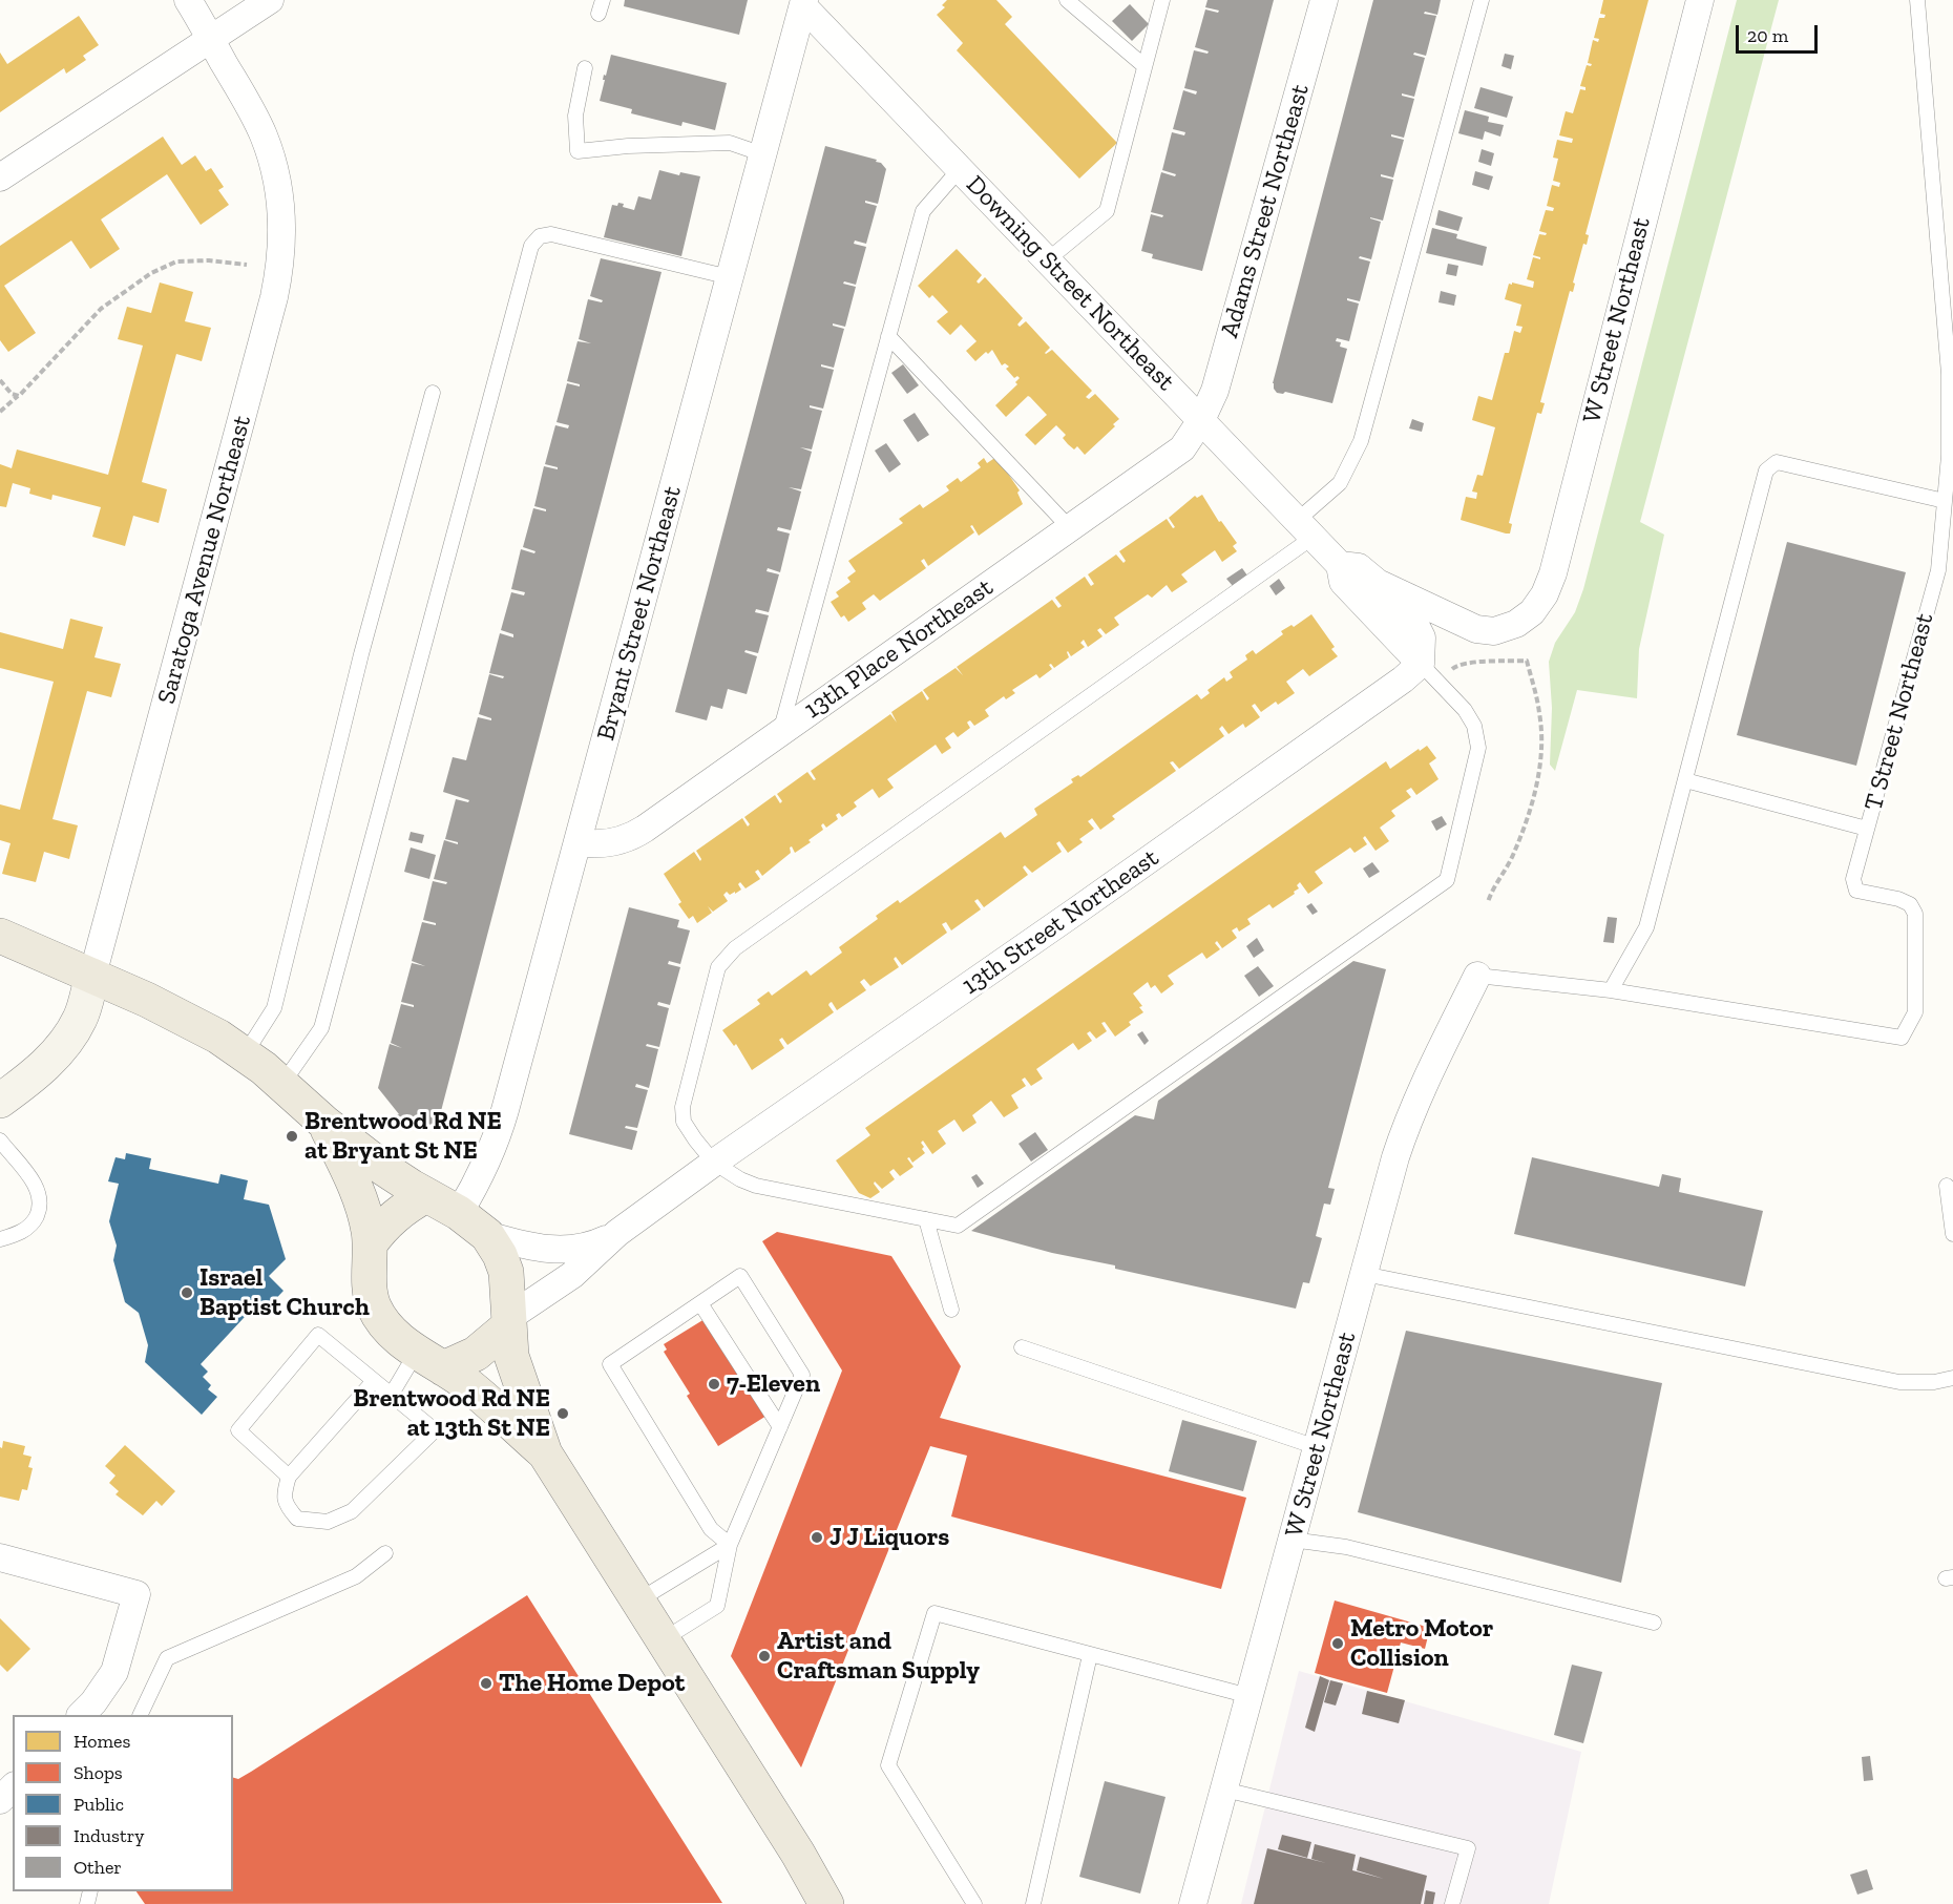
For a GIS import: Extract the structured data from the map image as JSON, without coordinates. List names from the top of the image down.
{
  "streets": {
    "main road": ["Saratoga Avenue Northeast"],
    "street": [
      "Adams Street Northeast",
      "Downing Street Northeast",
      "W Street Northeast",
      "Bryant Street Northeast",
      "13th Place Northeast",
      "13th Street Northeast"
    ],
    "lane": ["T Street Northeast"]
  },
  "crossings": [
    ["Adams Street Northeast", "Downing Street Northeast"],
    ["Adams Street Northeast", "13th Place Northeast"],
    ["Downing Street Northeast", "W Street Northeast"],
    ["Downing Street Northeast", "Bryant Street Northeast"],
    ["Downing Street Northeast", "13th Place Northeast"],
    ["Downing Street Northeast", "13th Street Northeast"],
    ["Bryant Street Northeast", "13th Place Northeast"],
    ["Bryant Street Northeast", "13th Street Northeast"]
  ],
  "places": [
    "Brentwood Rd NE at Bryant St NE",
    "Israel Baptist Church",
    "7-Eleven",
    "Brentwood Rd NE at 13th St NE",
    "J J Liquors",
    "Metro Motor Collision",
    "Artist and Craftsman Supply",
    "The Home Depot"
  ],
  "legend": [
    "Homes",
    "Shops",
    "Public",
    "Industry",
    "Other"
  ],
  "scale_bar": "20 m"
}
